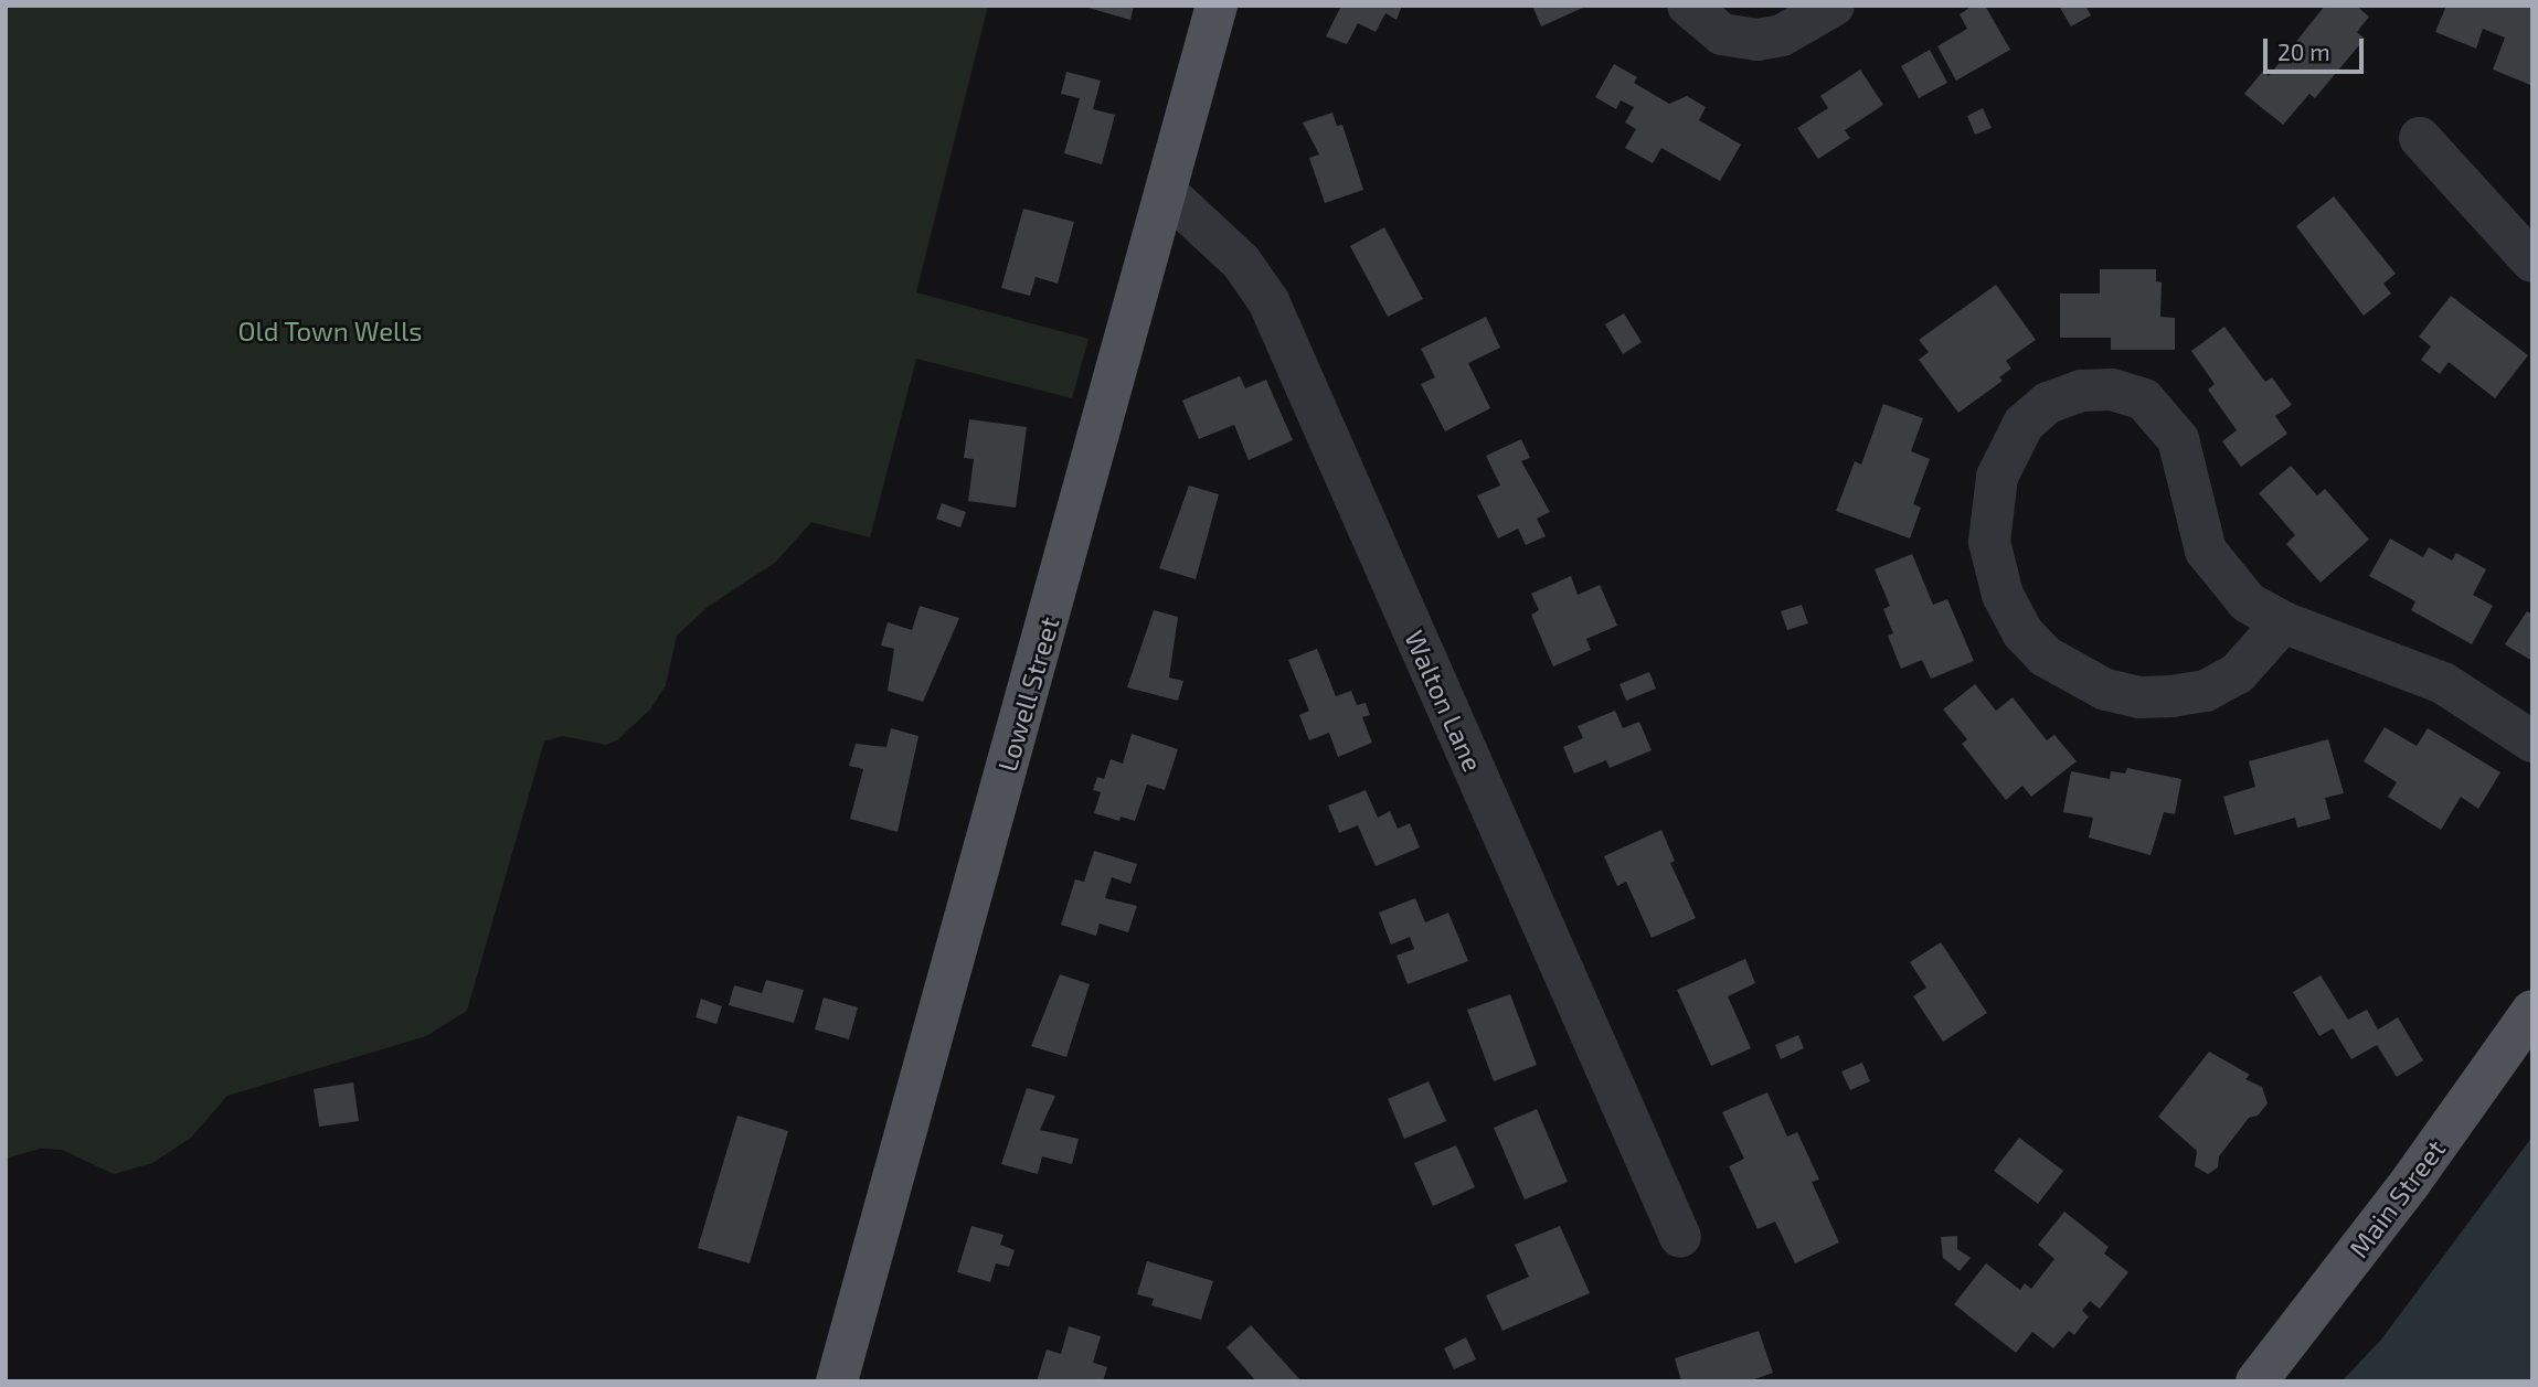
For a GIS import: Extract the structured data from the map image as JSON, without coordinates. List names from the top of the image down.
{
  "streets": {
    "main road": ["Lowell Street", "Main Street"],
    "street": ["Walton Lane"]
  },
  "crossings": [
    ["Lowell Street", "Walton Lane"]
  ],
  "parks": ["Old Town Wells"],
  "scale_bar": "20 m"
}
